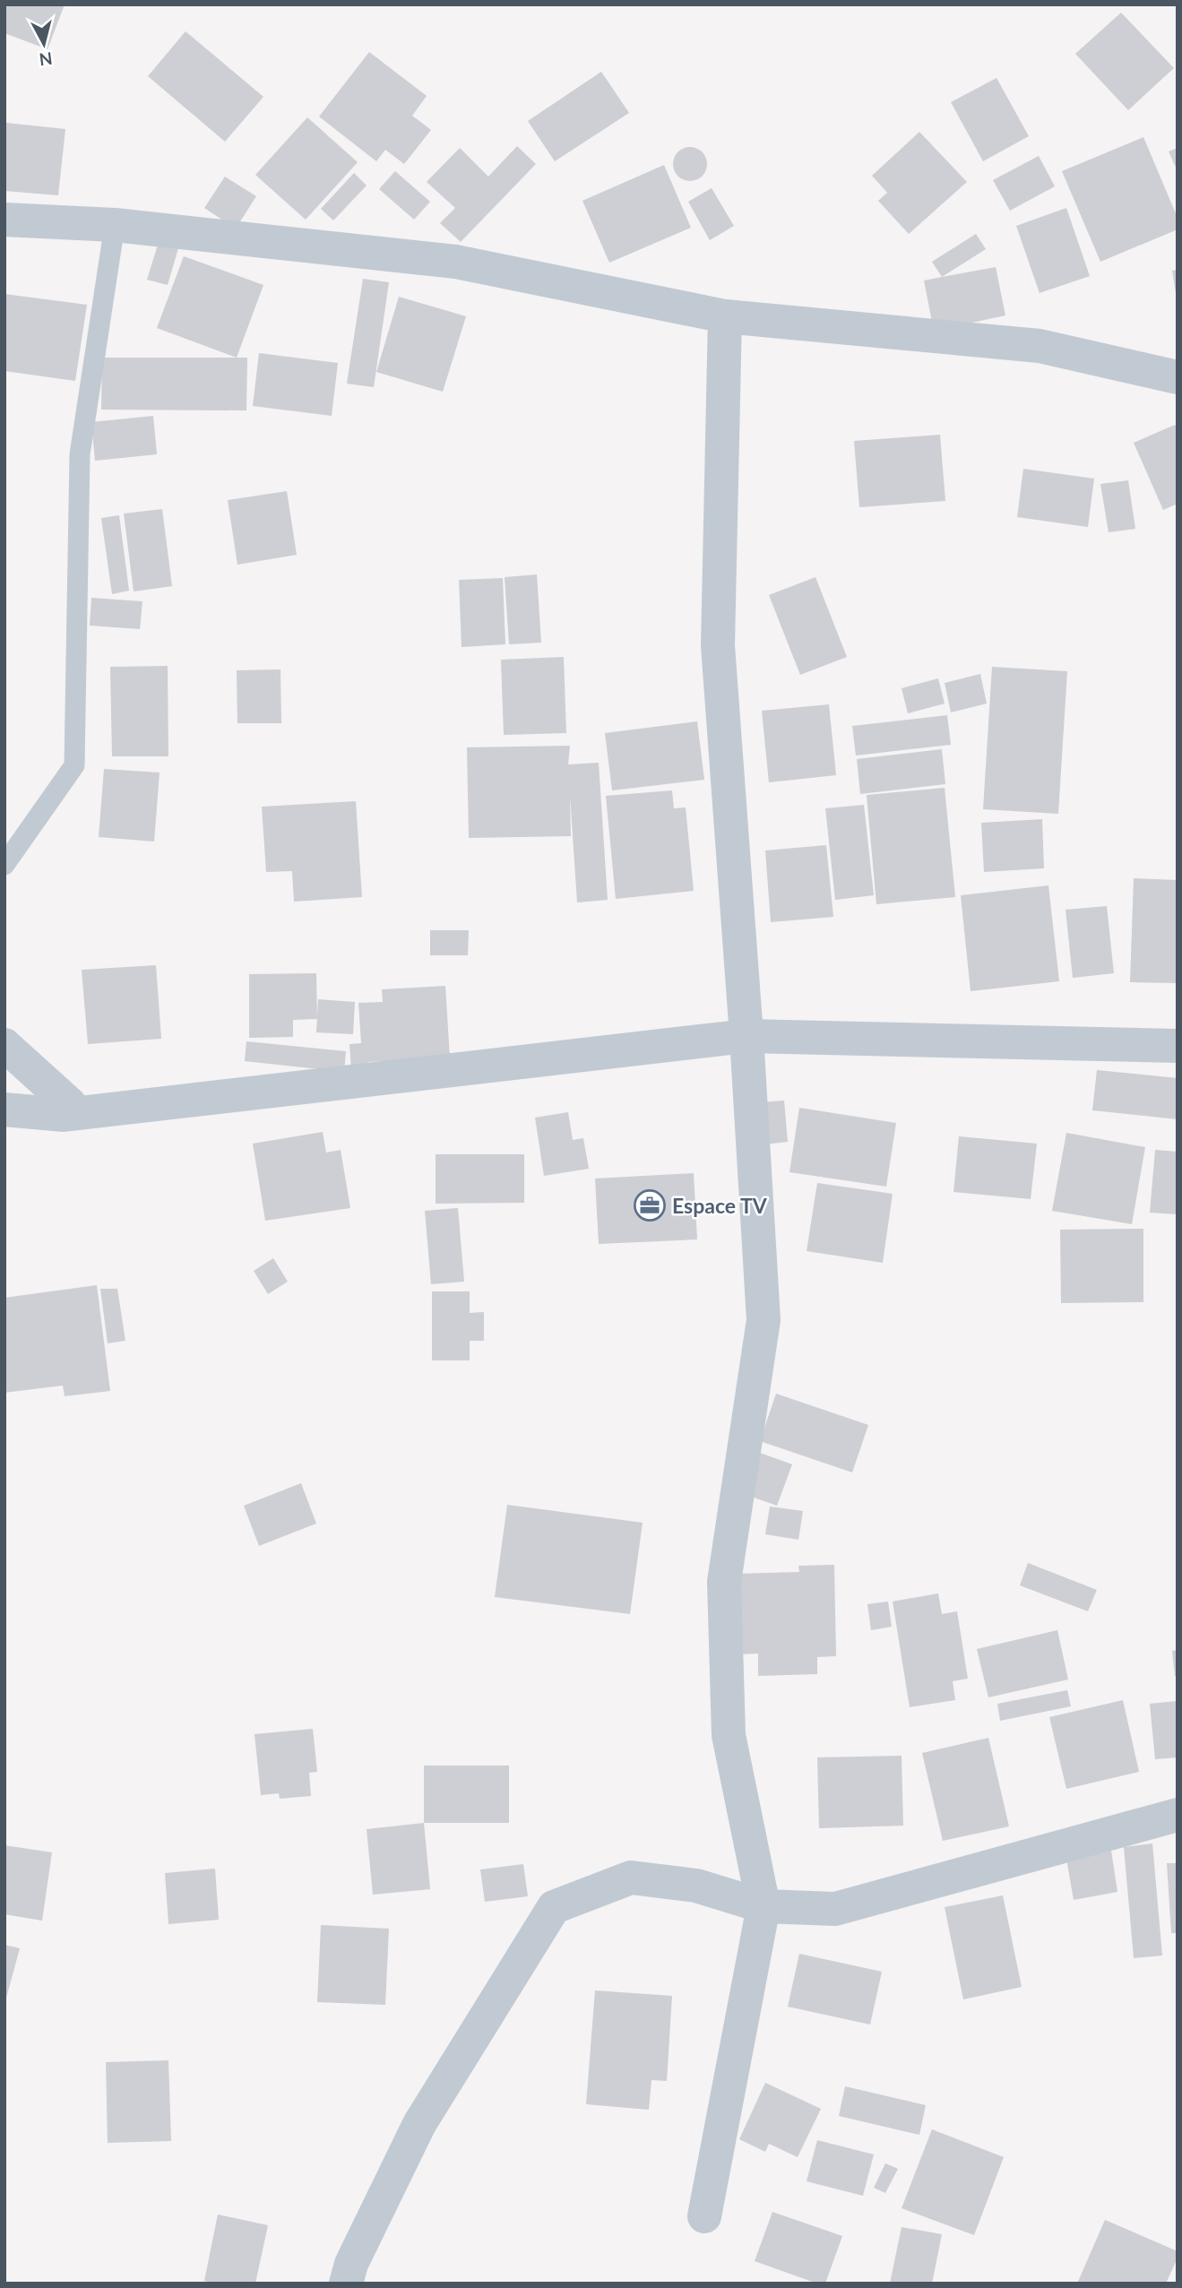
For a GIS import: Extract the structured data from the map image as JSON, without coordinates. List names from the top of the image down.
{
  "places": {
    "office": ["Espace TV"]
  },
  "north": "bottom"
}
